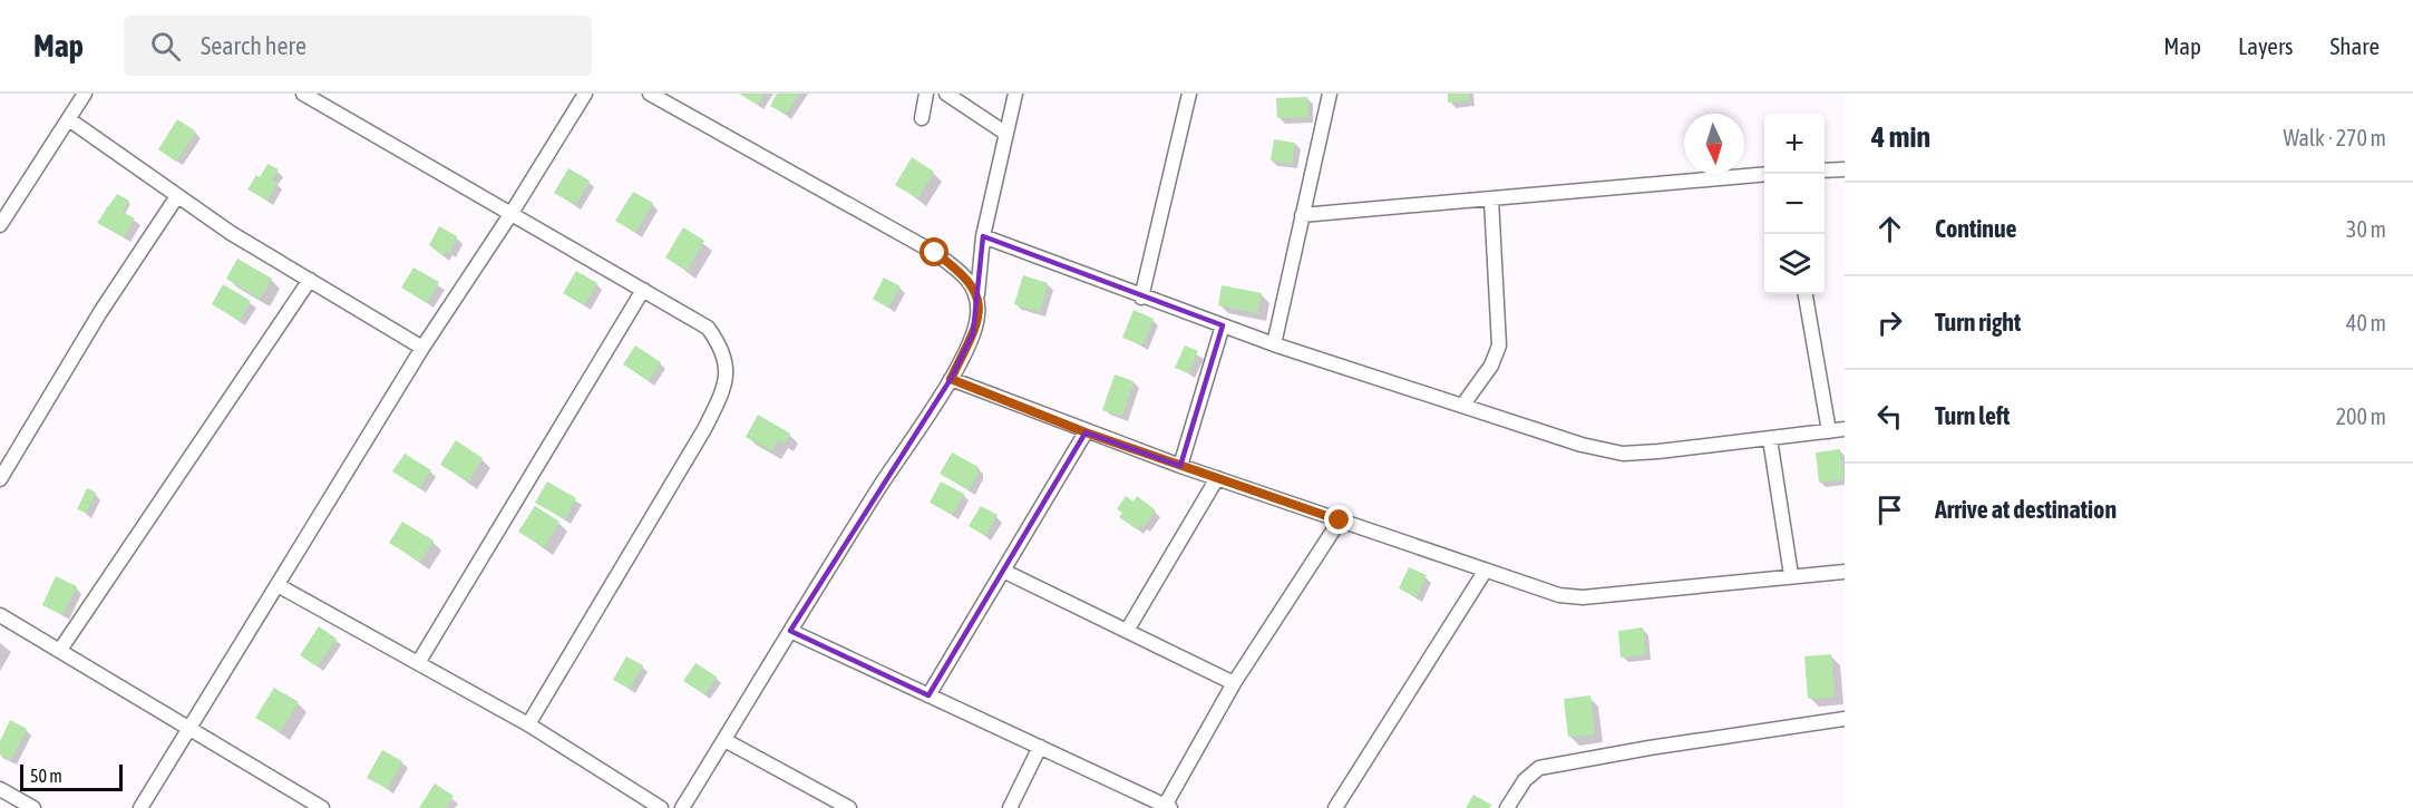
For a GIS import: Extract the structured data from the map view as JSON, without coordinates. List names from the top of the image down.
{
  "scale_bar": "50 m",
  "north": "bottom",
  "page": {
    "header": "Map",
    "search": "Search here",
    "nav": ["Map", "Layers", "Share"],
    "heading": ["4 min", "Walk · 270 m"],
    "map_buttons": ["+", "−"],
    "list": [
      ["Continue", "30 m"],
      ["Turn right", "40 m"],
      ["Turn left", "200 m"],
      "Arrive at destination"
    ],
    "scale": "50 m"
  }
}
